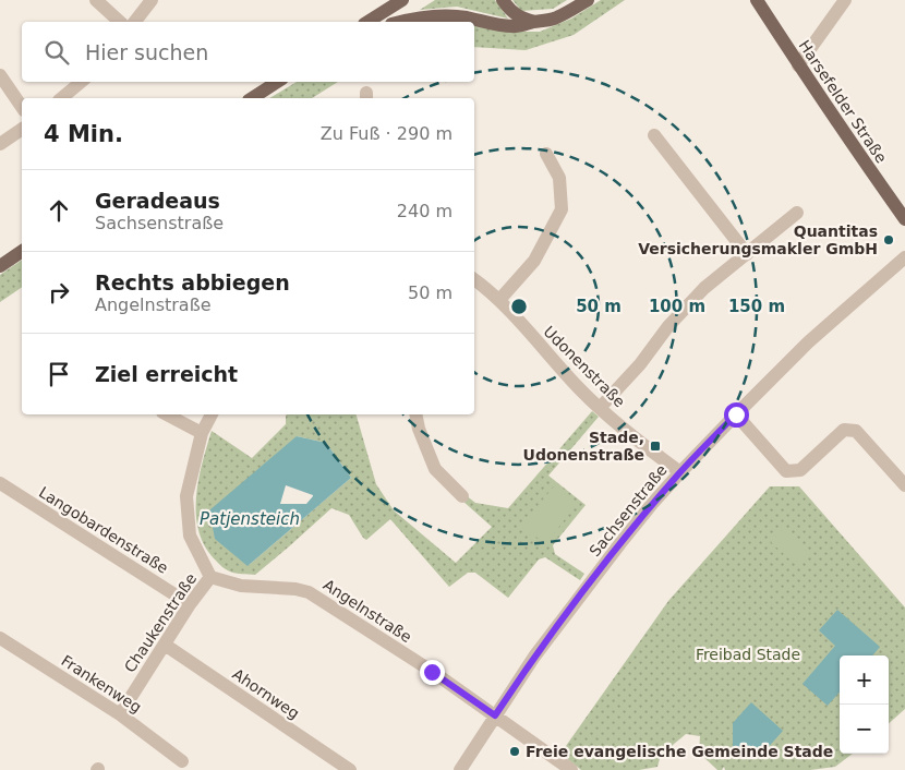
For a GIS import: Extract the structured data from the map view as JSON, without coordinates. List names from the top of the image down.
{
  "streets": {
    "main road": ["Harsefelder Straße"],
    "street": [
      "Udonenstraße",
      "Sachsenstraße",
      "Langobardenstraße",
      "Angelnstraße",
      "Chaukenstraße",
      "Frankenweg",
      "Ahornweg"
    ]
  },
  "crossings": [
    ["Udonenstraße", "Sachsenstraße"],
    ["Sachsenstraße", "Angelnstraße"],
    ["Langobardenstraße", "Chaukenstraße"],
    ["Angelnstraße", "Chaukenstraße"],
    ["Chaukenstraße", "Frankenweg"],
    ["Chaukenstraße", "Ahornweg"]
  ],
  "water": ["Patjensteich"],
  "parks": ["Freibad Stade"],
  "places": {
    "other": ["Quantitas Versicherungsmakler GmbH", "Freie evangelische Gemeinde Stade"],
    "transit": ["Stade, Udonenstraße"]
  },
  "page": {
    "search": "Hier suchen",
    "heading": ["4 Min.", "Zu Fuß · 290 m"],
    "list": [
      ["Geradeaus", "Sachsenstraße", "240 m"],
      ["Rechts abbiegen", "Angelnstraße", "50 m"],
      "Ziel erreicht"
    ],
    "map_buttons": ["+", "−"]
  },
  "rings": ["50 m", "100 m", "150 m"]
}
